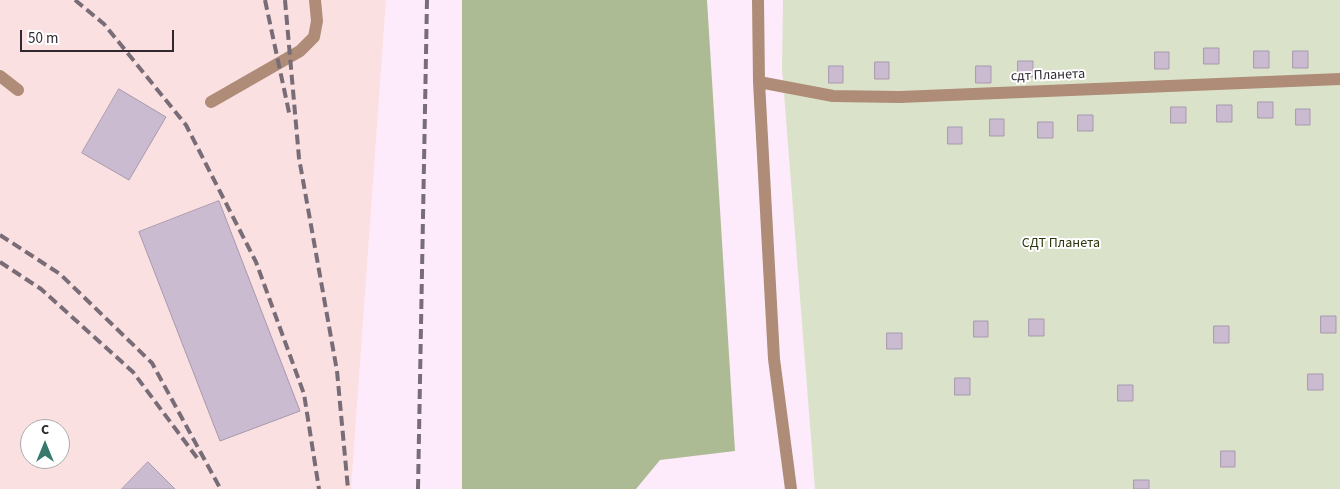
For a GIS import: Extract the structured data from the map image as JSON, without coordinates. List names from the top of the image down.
{
  "streets": {
    "street": ["сдт Планета"]
  },
  "parks": ["СДТ Планета"],
  "scale_bar": "50 m",
  "north": "top"
}
